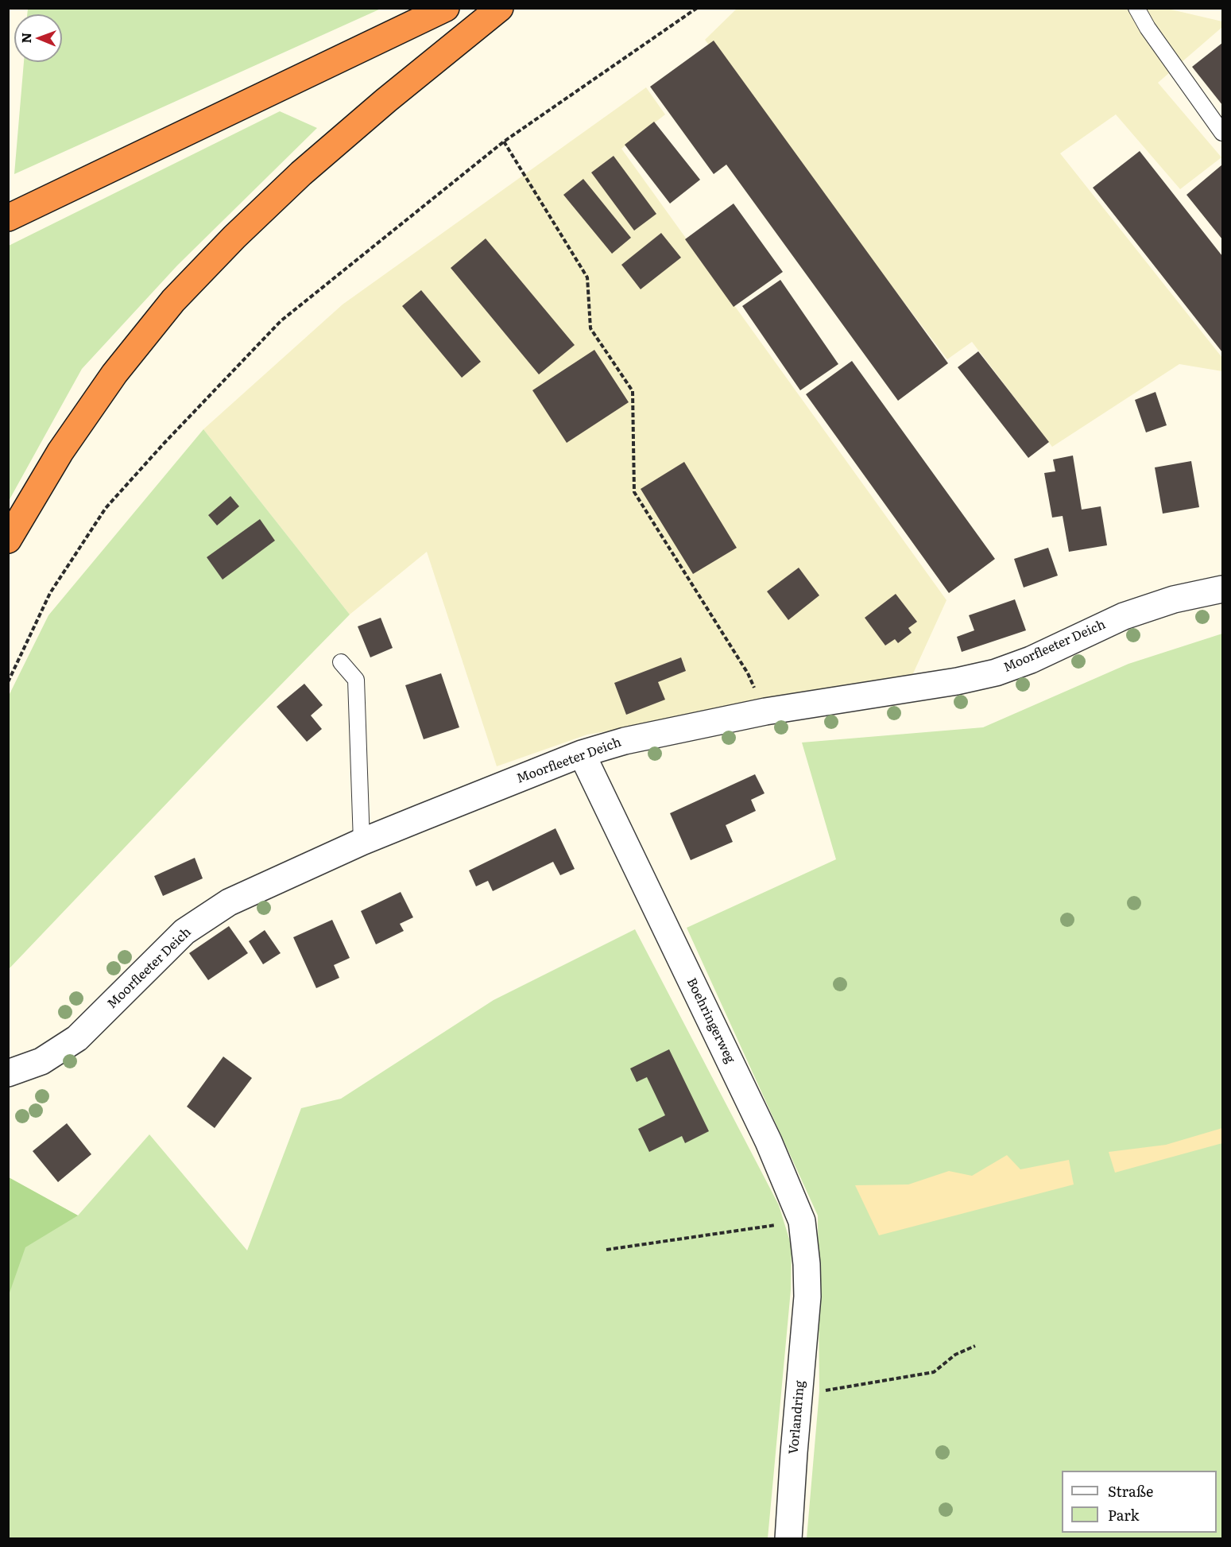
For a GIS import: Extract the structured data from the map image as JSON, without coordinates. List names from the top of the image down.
{
  "streets": {
    "street": ["Moorfleeter Deich", "Boehringerweg", "Vorlandring"]
  },
  "crossings": [
    ["Moorfleeter Deich", "Boehringerweg"],
    ["Boehringerweg", "Vorlandring"]
  ],
  "legend": ["Straße", "Park"],
  "north": "left"
}
